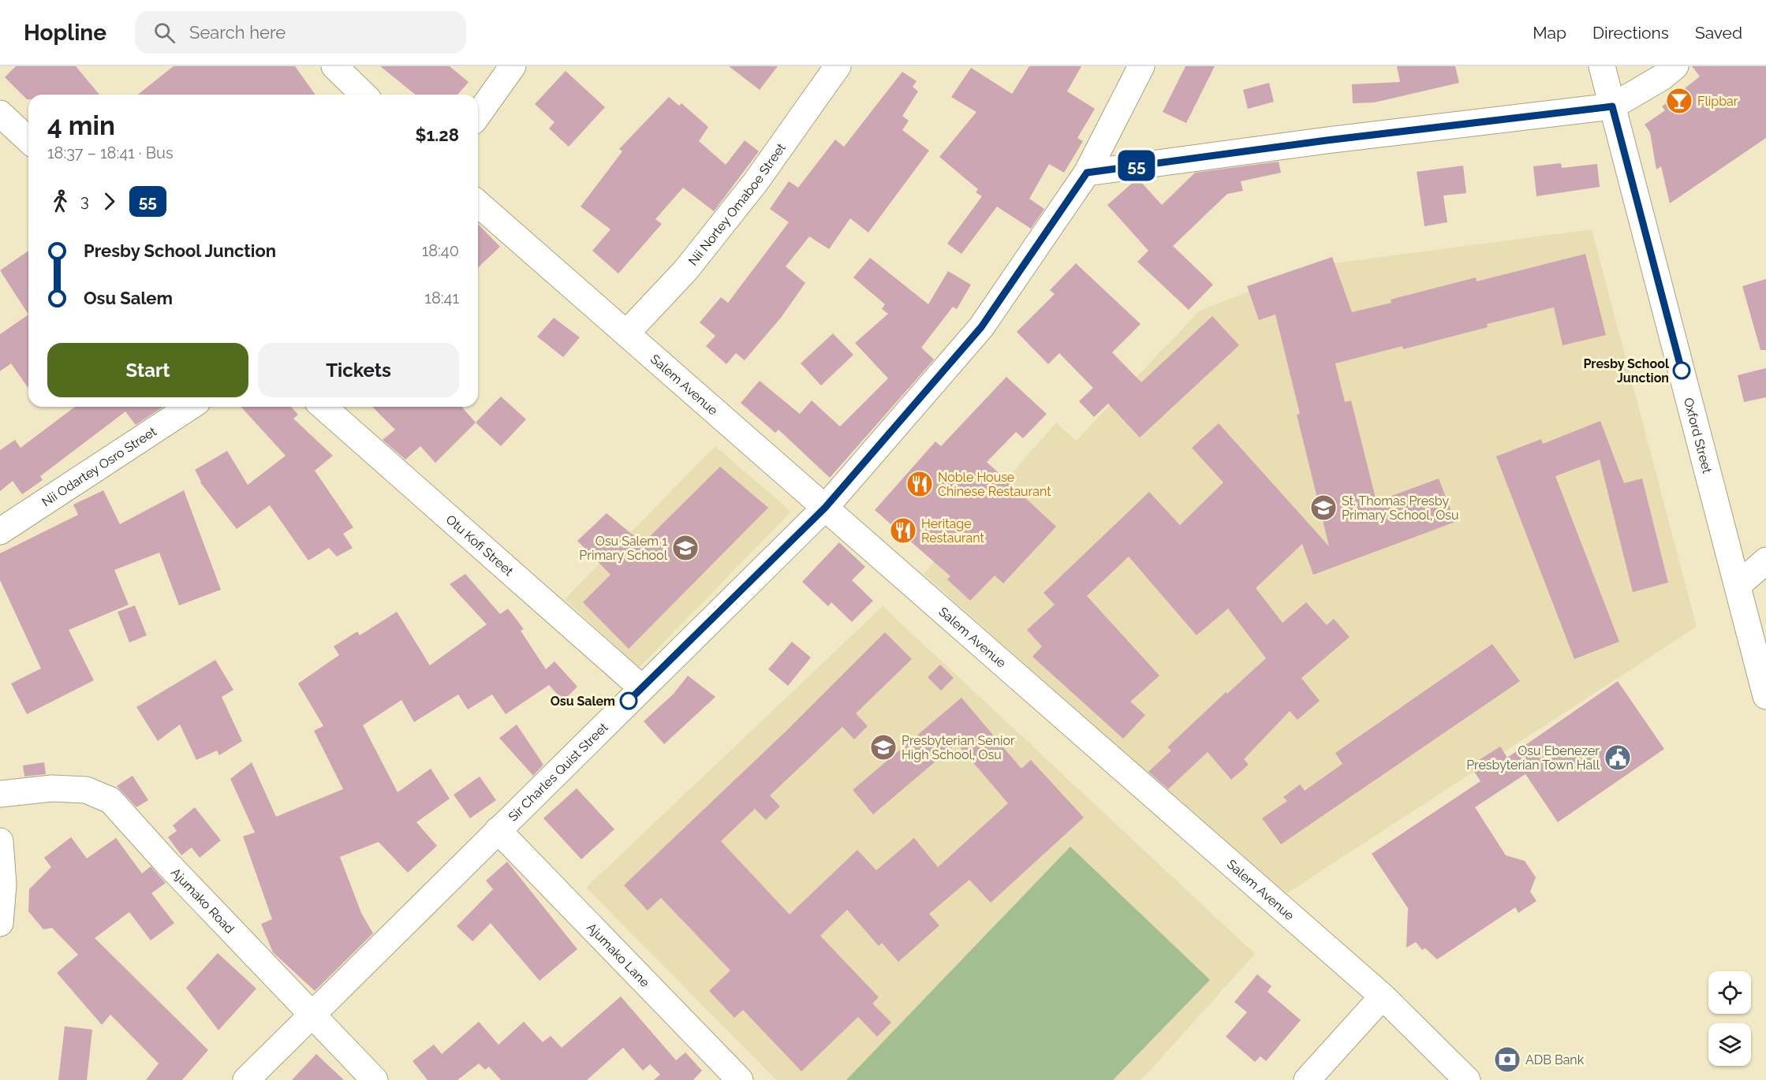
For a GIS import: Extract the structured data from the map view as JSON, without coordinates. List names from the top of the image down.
{
  "streets": {
    "street": [
      "Nii Nortey Omaboe Street",
      "Salem Avenue",
      "Oxford Street",
      "Nii Odartey Osro Street",
      "Otu Kofi Street",
      "Sir Charles Quist Street",
      "Ajumako Road",
      "Ajumako Lane"
    ]
  },
  "crossings": [
    ["Nii Nortey Omaboe Street", "Salem Avenue"],
    ["Salem Avenue", "Sir Charles Quist Street"],
    ["Otu Kofi Street", "Sir Charles Quist Street"],
    ["Sir Charles Quist Street", "Ajumako Road"],
    ["Sir Charles Quist Street", "Ajumako Lane"]
  ],
  "places": {
    "bar": ["Flipbar"],
    "other": ["Presby School Junction", "Osu Salem"],
    "restaurant": ["Noble House Chinese Restaurant", "Heritage Restaurant"],
    "school or university": ["St. Thomas Presby Primary School, Osu", "Osu Salem 1 Primary School", "Presbyterian Senior High School, Osu"],
    "public building": ["Osu Ebenezer Presbyterian Town Hall"],
    "bank": ["ADB Bank"]
  },
  "lines": ["bus line 55"],
  "page": {
    "header": "Hopline",
    "search": "Search here",
    "nav": ["Map", "Directions", "Saved"],
    "on_map": "55",
    "heading": ["4 min", "18:37 – 18:41 · Bus", "$1.28"],
    "legs": ["3", "55"],
    "list": [
      {
        "name": "Presby School Junction",
        "value": "18:40"
      },
      {
        "name": "Osu Salem",
        "value": "18:41"
      }
    ],
    "buttons": ["Start", "Tickets"]
  }
}
